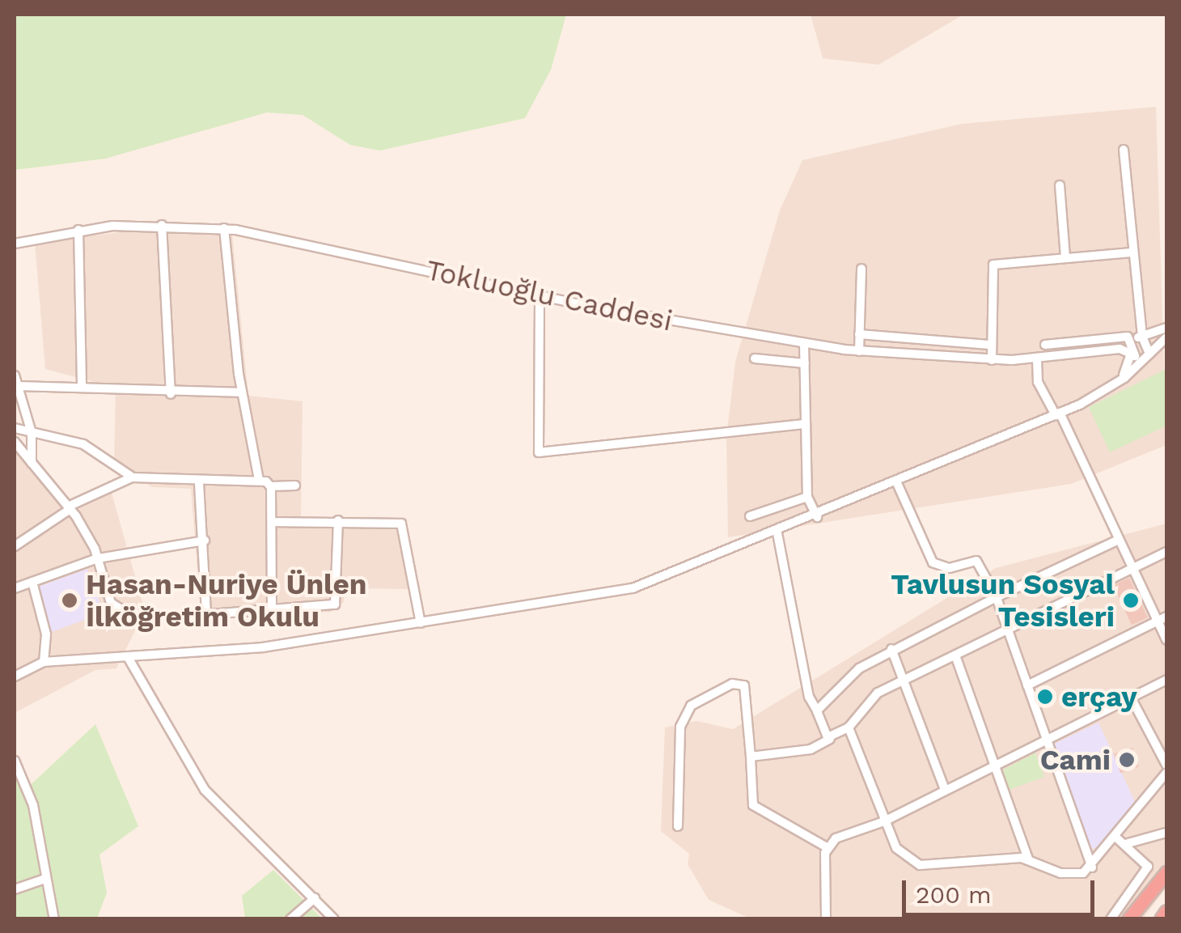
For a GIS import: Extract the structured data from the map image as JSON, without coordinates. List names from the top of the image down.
{
  "streets": {
    "street": ["Tokluoğlu Caddesi"]
  },
  "places": [
    "Hasan-Nuriye Ünlen İlköğretim Okulu",
    "Tavlusun Sosyal Tesisleri",
    "erçay",
    "Cami"
  ],
  "scale_bar": "200 m"
}
